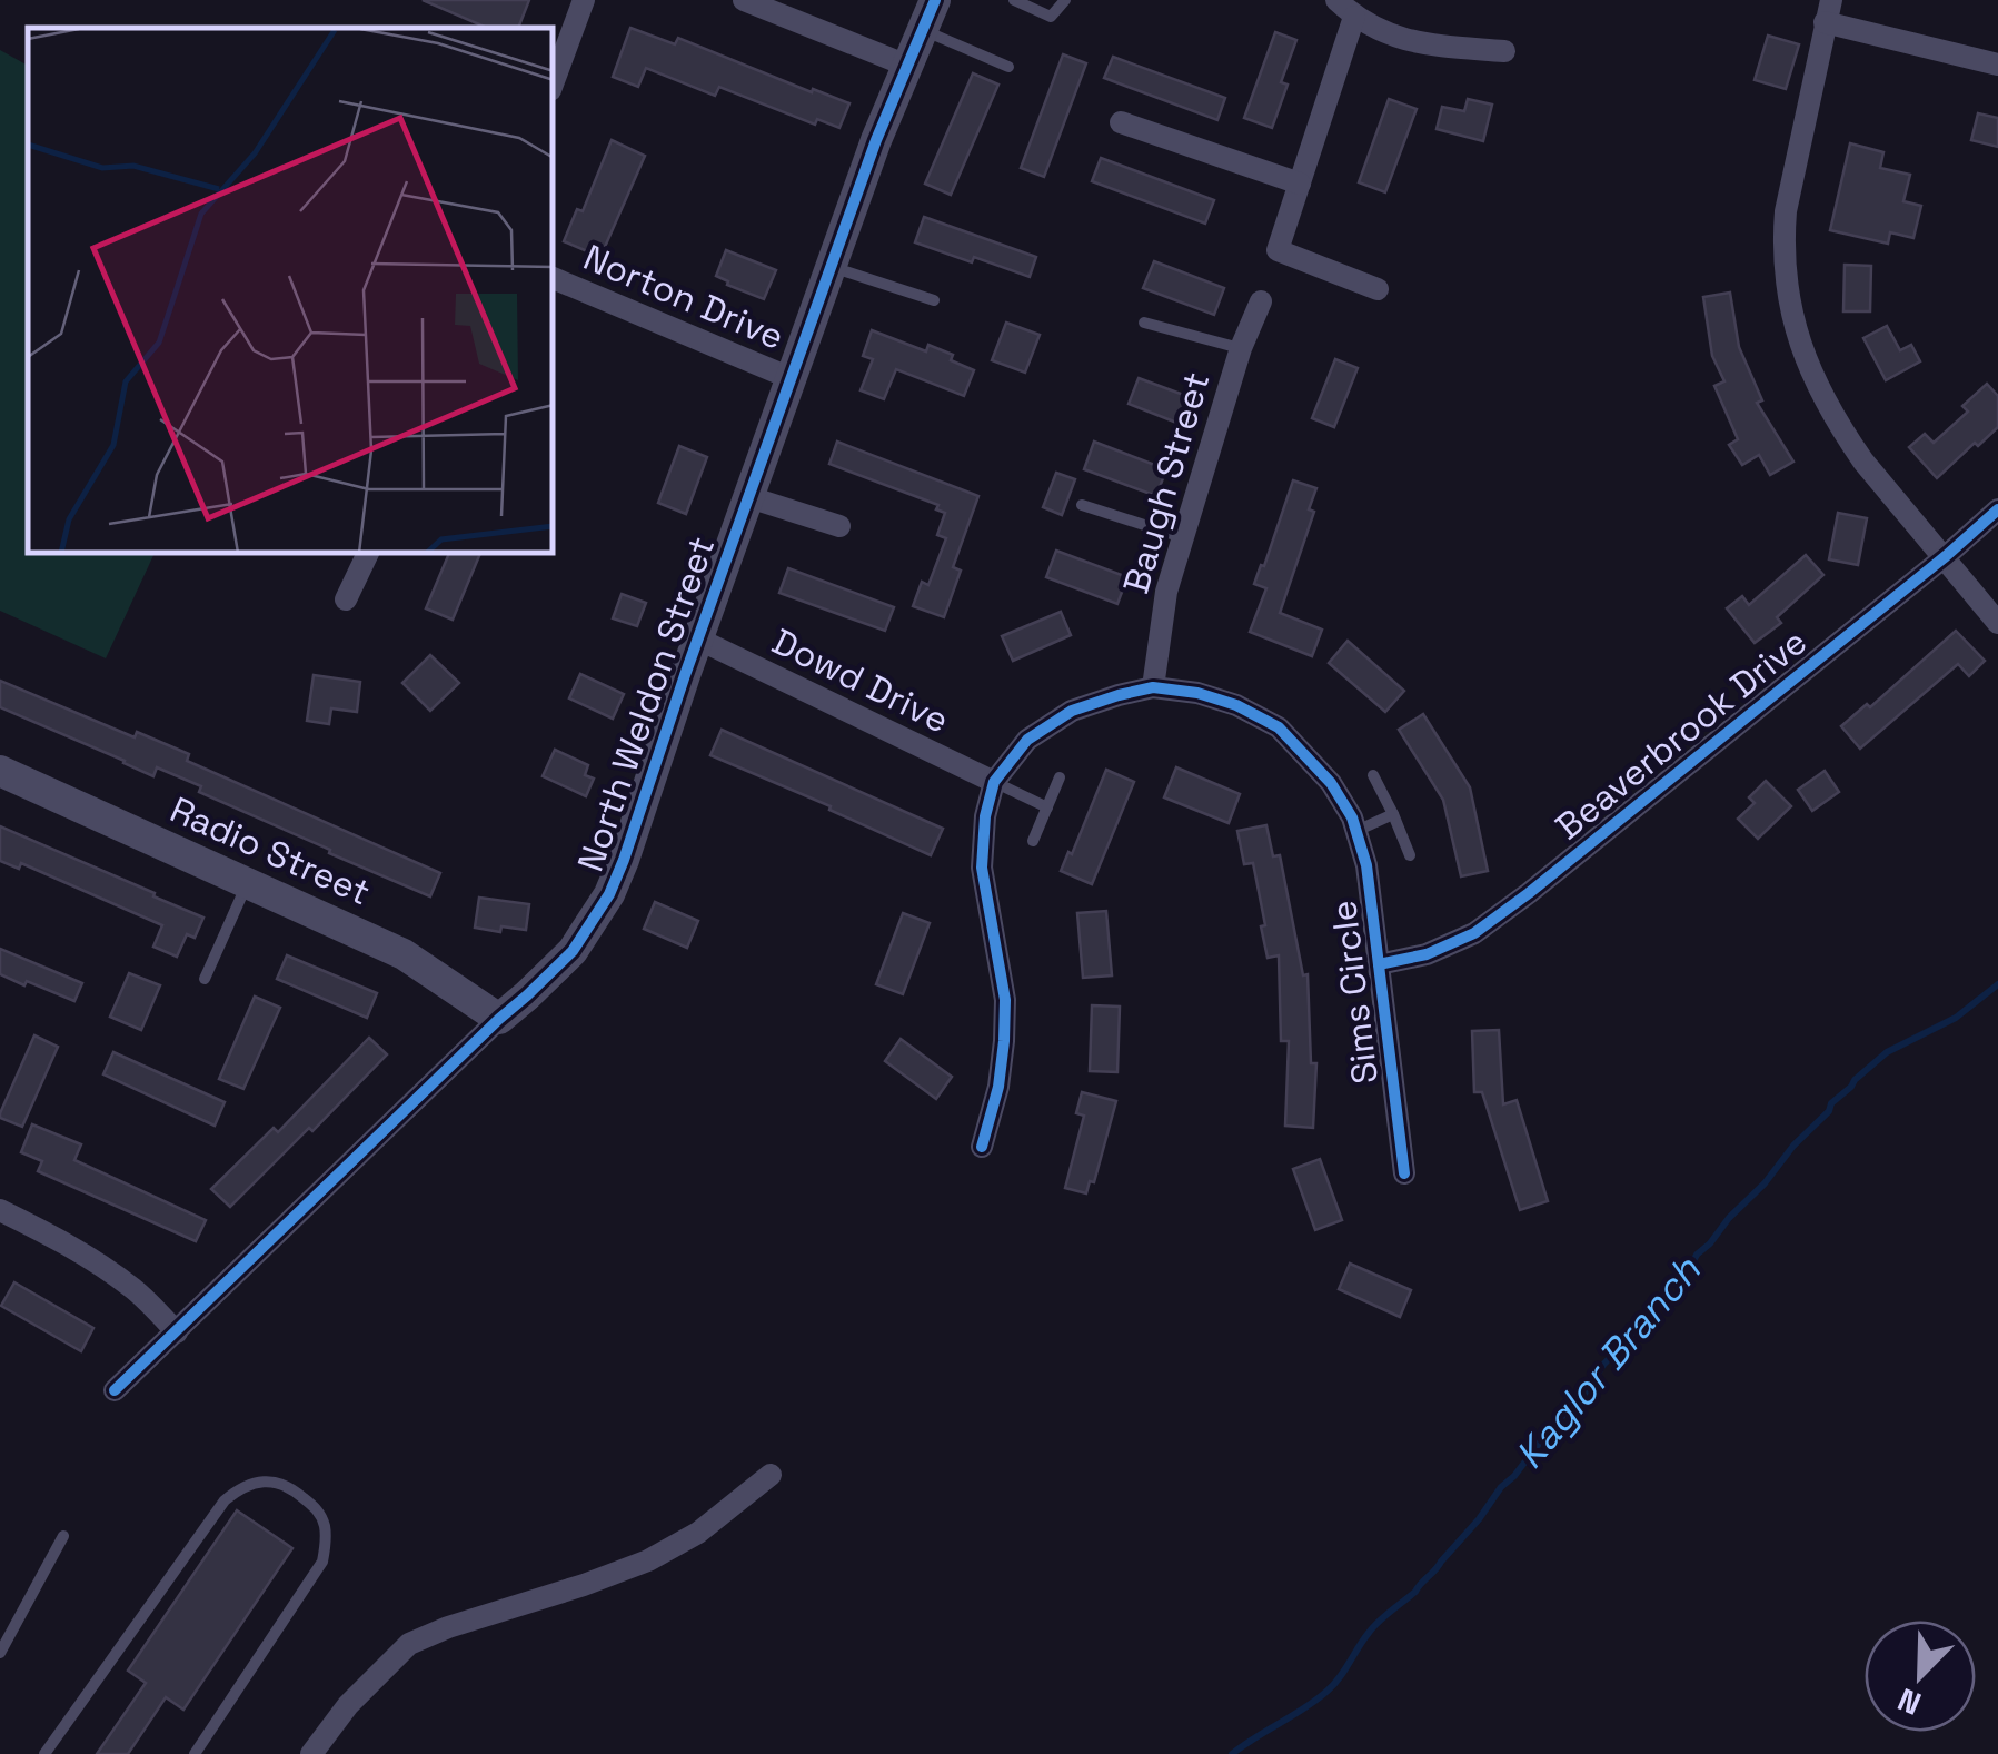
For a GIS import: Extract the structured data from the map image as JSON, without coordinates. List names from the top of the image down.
{
  "streets": {
    "street": [
      "Norton Drive",
      "Baugh Street",
      "Dowd Drive",
      "North Weldon Street",
      "Beaverbrook Drive",
      "Radio Street",
      "Sims Circle"
    ]
  },
  "crossings": [
    ["Norton Drive", "North Weldon Street"],
    ["Baugh Street", "Sims Circle"],
    ["Dowd Drive", "North Weldon Street"],
    ["Dowd Drive", "Sims Circle"],
    ["North Weldon Street", "Radio Street"],
    ["Beaverbrook Drive", "Sims Circle"]
  ],
  "water": ["Kaglor Branch"],
  "north": "bottom left"
}
